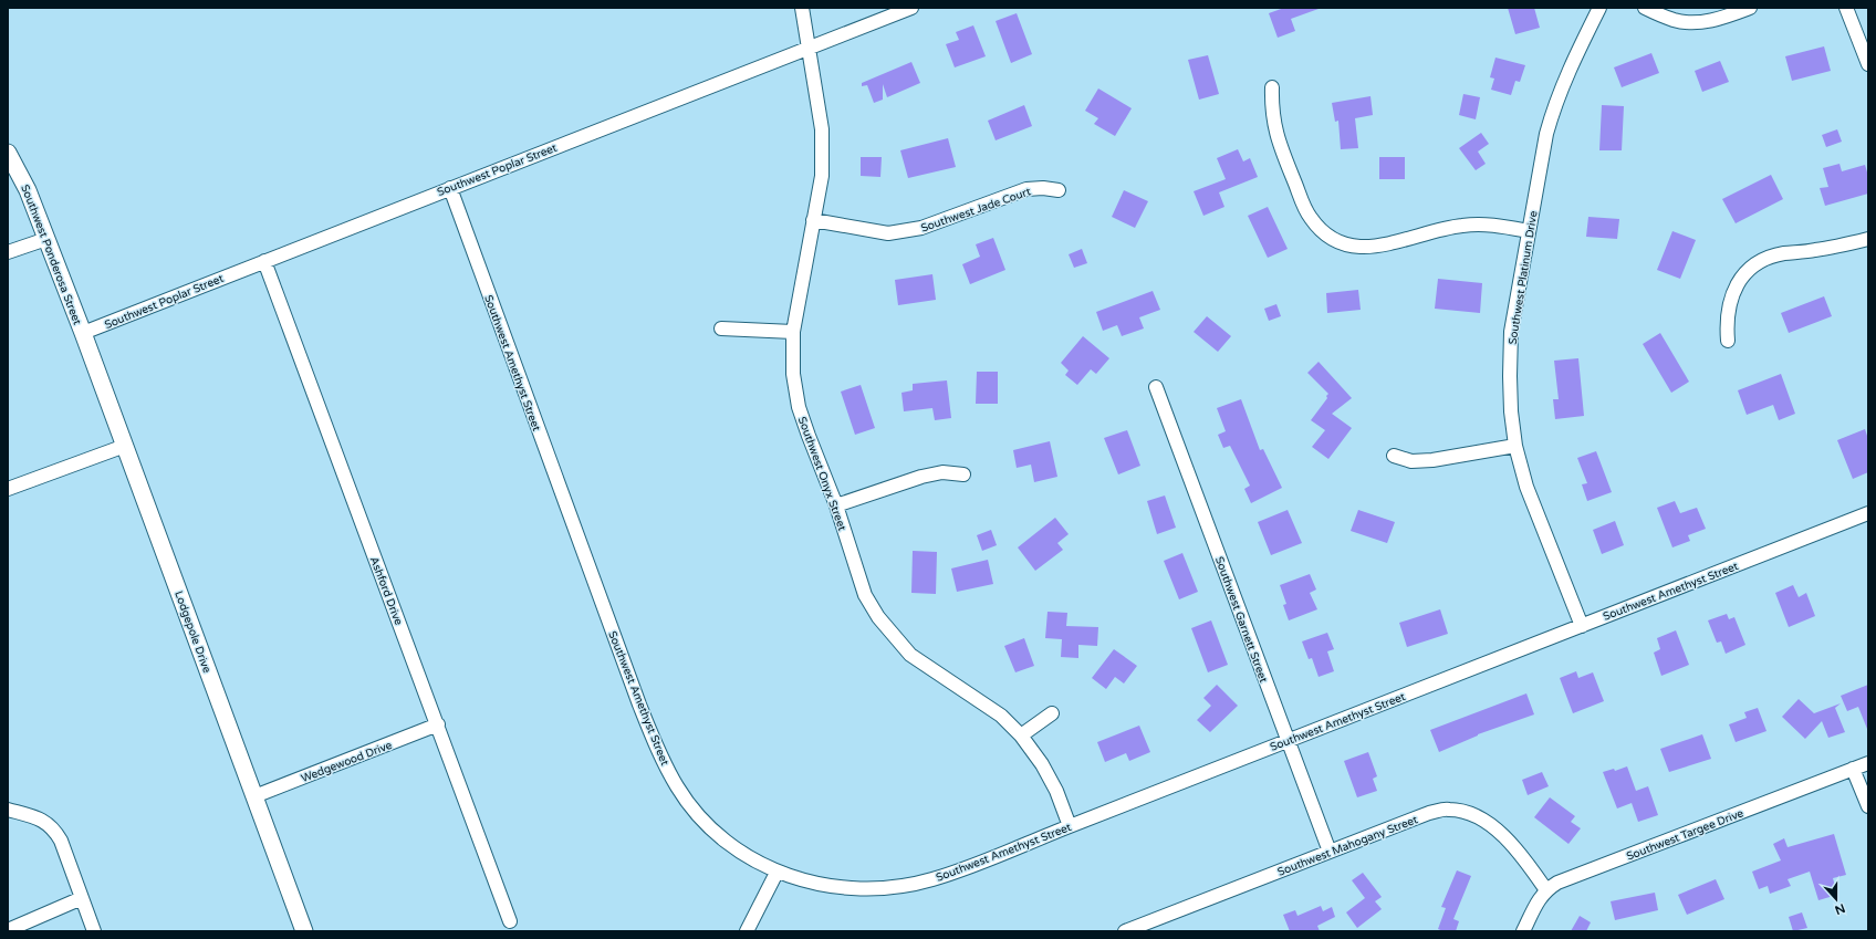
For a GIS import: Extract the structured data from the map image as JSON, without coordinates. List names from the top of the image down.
{
  "streets": {
    "street": [
      "Southwest Poplar Street",
      "Southwest Jade Court",
      "Southwest Ponderosa Street",
      "Southwest Platinum Drive",
      "Southwest Amethyst Street",
      "Southwest Onyx Street",
      "Ashford Drive",
      "Southwest Garnett Street",
      "Lodgepole Drive",
      "Wedgewood Drive",
      "Southwest Targee Drive",
      "Southwest Mahogany Street"
    ]
  },
  "crossings": [
    ["Southwest Poplar Street", "Southwest Ponderosa Street"],
    ["Southwest Poplar Street", "Southwest Amethyst Street"],
    ["Southwest Poplar Street", "Southwest Onyx Street"],
    ["Southwest Poplar Street", "Ashford Drive"],
    ["Southwest Poplar Street", "Lodgepole Drive"],
    ["Southwest Jade Court", "Southwest Onyx Street"],
    ["Southwest Ponderosa Street", "Lodgepole Drive"],
    ["Southwest Platinum Drive", "Southwest Amethyst Street"],
    ["Southwest Amethyst Street", "Southwest Onyx Street"],
    ["Southwest Amethyst Street", "Southwest Garnett Street"],
    ["Ashford Drive", "Wedgewood Drive"],
    ["Southwest Garnett Street", "Southwest Mahogany Street"],
    ["Lodgepole Drive", "Wedgewood Drive"],
    ["Southwest Targee Drive", "Southwest Mahogany Street"]
  ],
  "north": "bottom"
}
